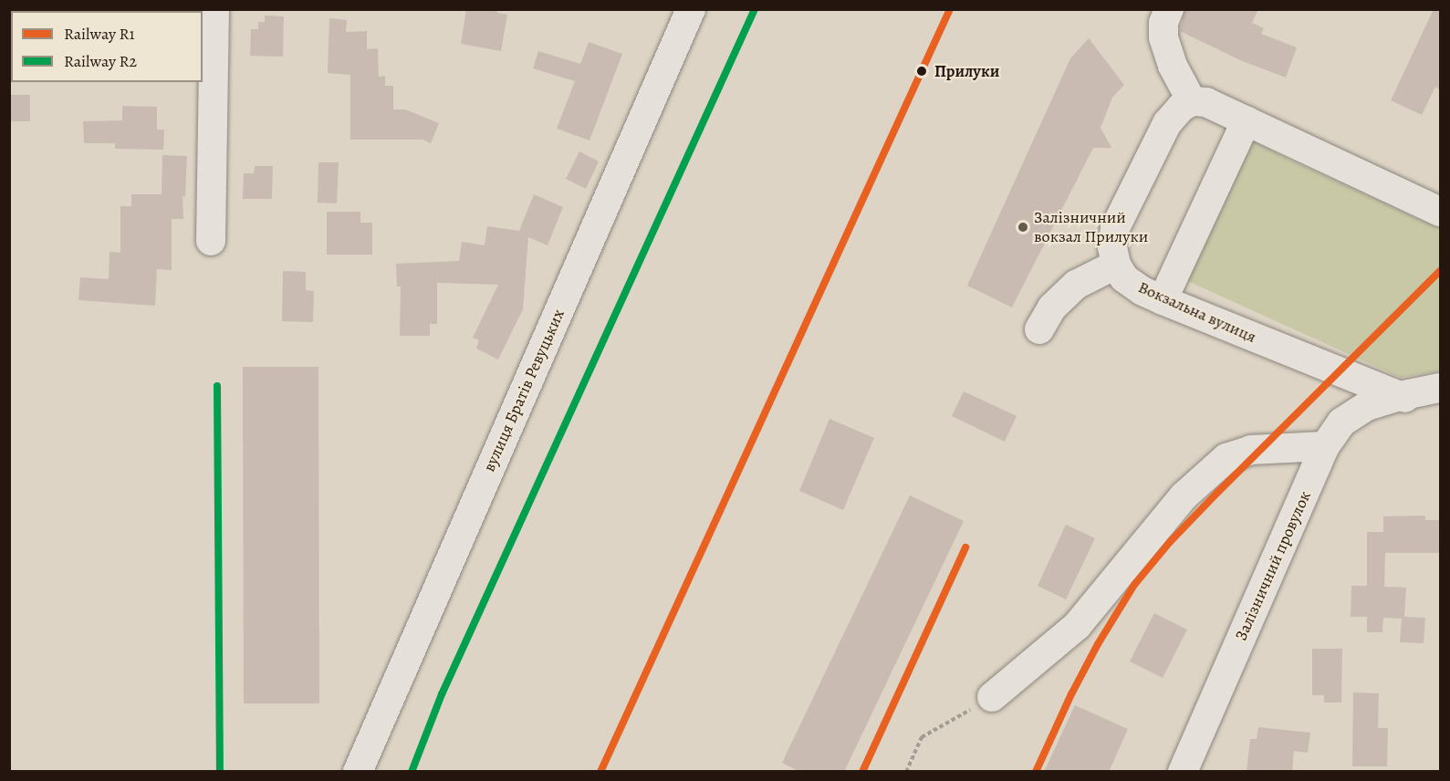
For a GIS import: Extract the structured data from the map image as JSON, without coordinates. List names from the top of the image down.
{
  "streets": {
    "street": ["Вокзальна вулиця", "вулиця Братів Ревуцьких", "Залізничний провулок"]
  },
  "crossings": [
    ["Вокзальна вулиця", "Залізничний провулок"]
  ],
  "places": ["Прилуки", "Залізничний вокзал Прилуки"],
  "lines": ["rail line R1", "rail line R2"],
  "legend": ["Railway R1", "Railway R2"]
}
